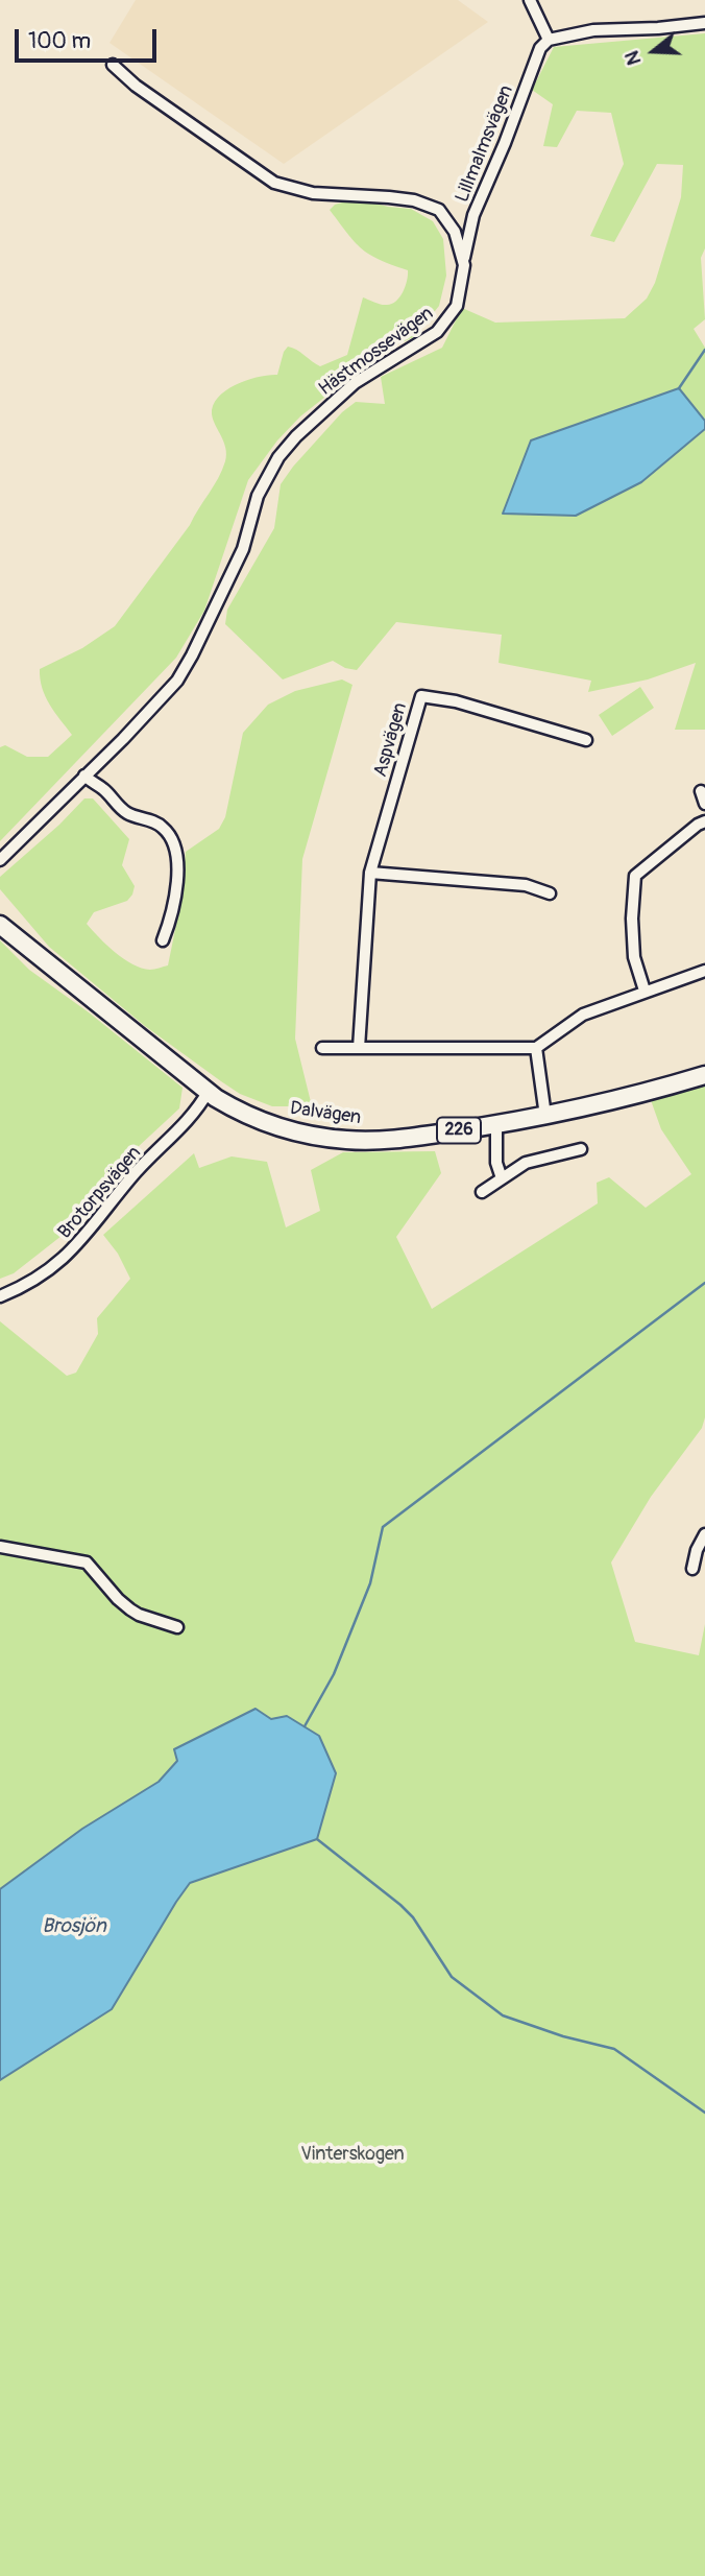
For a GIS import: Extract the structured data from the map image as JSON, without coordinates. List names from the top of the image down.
{
  "streets": {
    "main road": ["Dalvägen", "226"],
    "street": [
      "Lillmalmsvägen",
      "Hästmossevägen",
      "Aspvägen",
      "Brotorpsvägen"
    ]
  },
  "crossings": [
    ["Lillmalmsvägen", "Hästmossevägen"],
    ["Dalvägen", "Brotorpsvägen"]
  ],
  "water": ["Brosjön"],
  "parks": ["Vinterskogen"],
  "scale_bar": "100 m",
  "north": "left"
}
